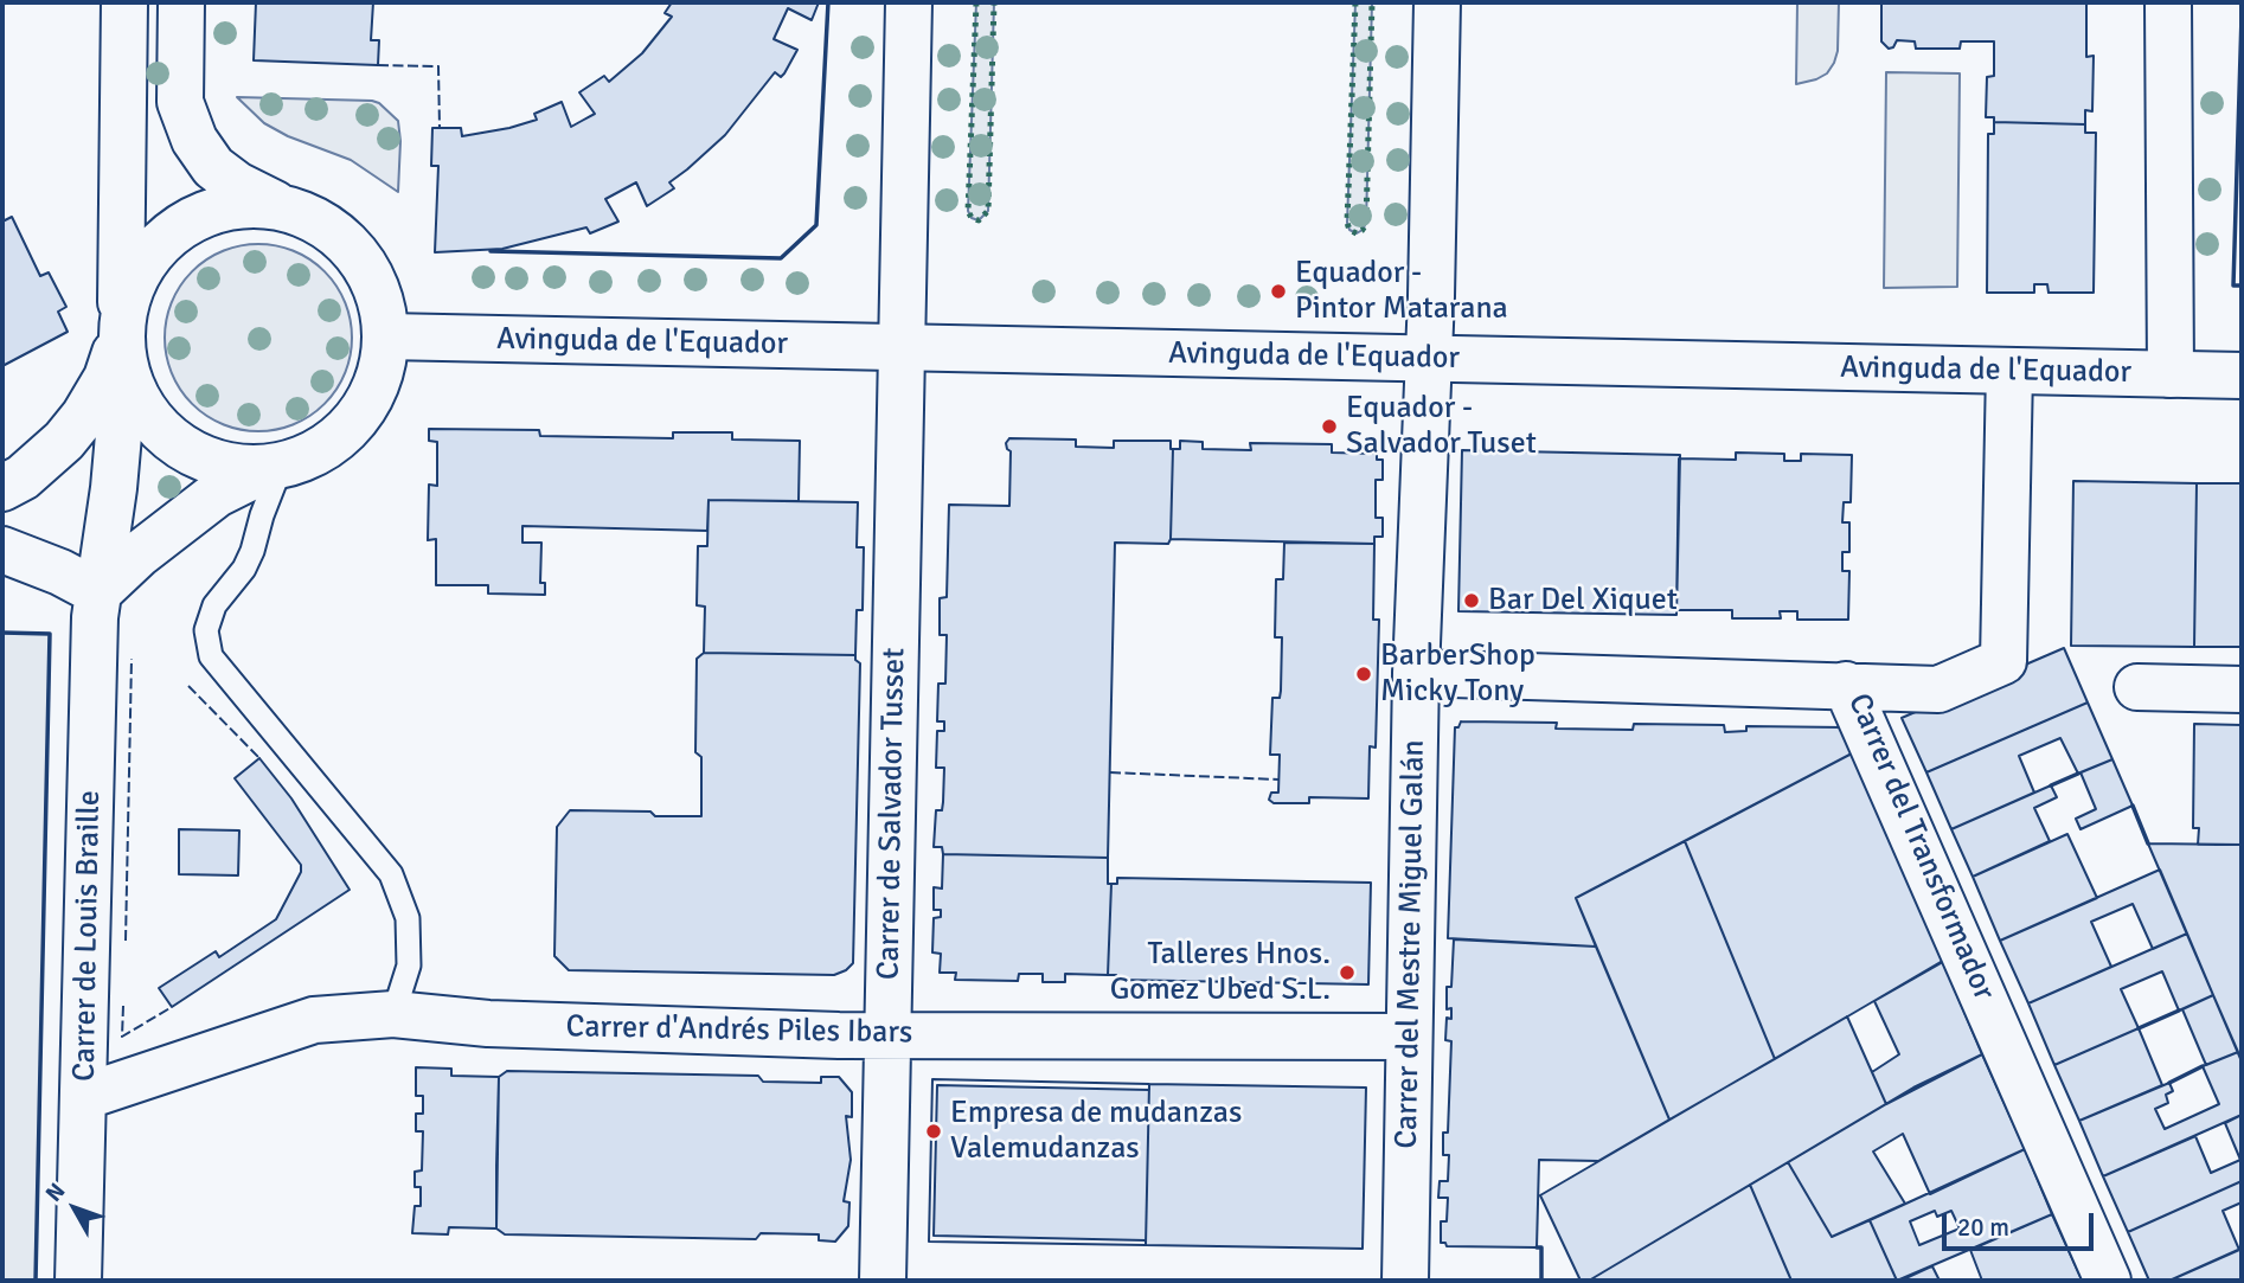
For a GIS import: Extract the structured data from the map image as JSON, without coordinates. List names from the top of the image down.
{
  "streets": {
    "street": [
      "Avinguda de l'Equador",
      "Carrer de Salvador Tusset",
      "Carrer del Transformador",
      "Carrer de Louis Braille",
      "Carrer del Mestre Miguel Galán",
      "Carrer d'Andrés Piles Ibars"
    ]
  },
  "crossings": [
    ["Avinguda de l'Equador", "Carrer de Salvador Tusset"],
    ["Avinguda de l'Equador", "Carrer del Transformador"],
    ["Avinguda de l'Equador", "Carrer de Louis Braille"],
    ["Avinguda de l'Equador", "Carrer del Mestre Miguel Galán"],
    ["Carrer de Salvador Tusset", "Carrer d'Andrés Piles Ibars"],
    ["Carrer de Louis Braille", "Carrer d'Andrés Piles Ibars"],
    ["Carrer del Mestre Miguel Galán", "Carrer d'Andrés Piles Ibars"]
  ],
  "places": [
    "Equador - Pintor Matarana",
    "Equador - Salvador Tuset",
    "Bar Del Xiquet",
    "BarberShop Micky Tony",
    "Talleres Hnos. Gomez Ubed S.L.",
    "Empresa de mudanzas Valemudanzas"
  ],
  "scale_bar": "20 m",
  "north": "top left"
}
